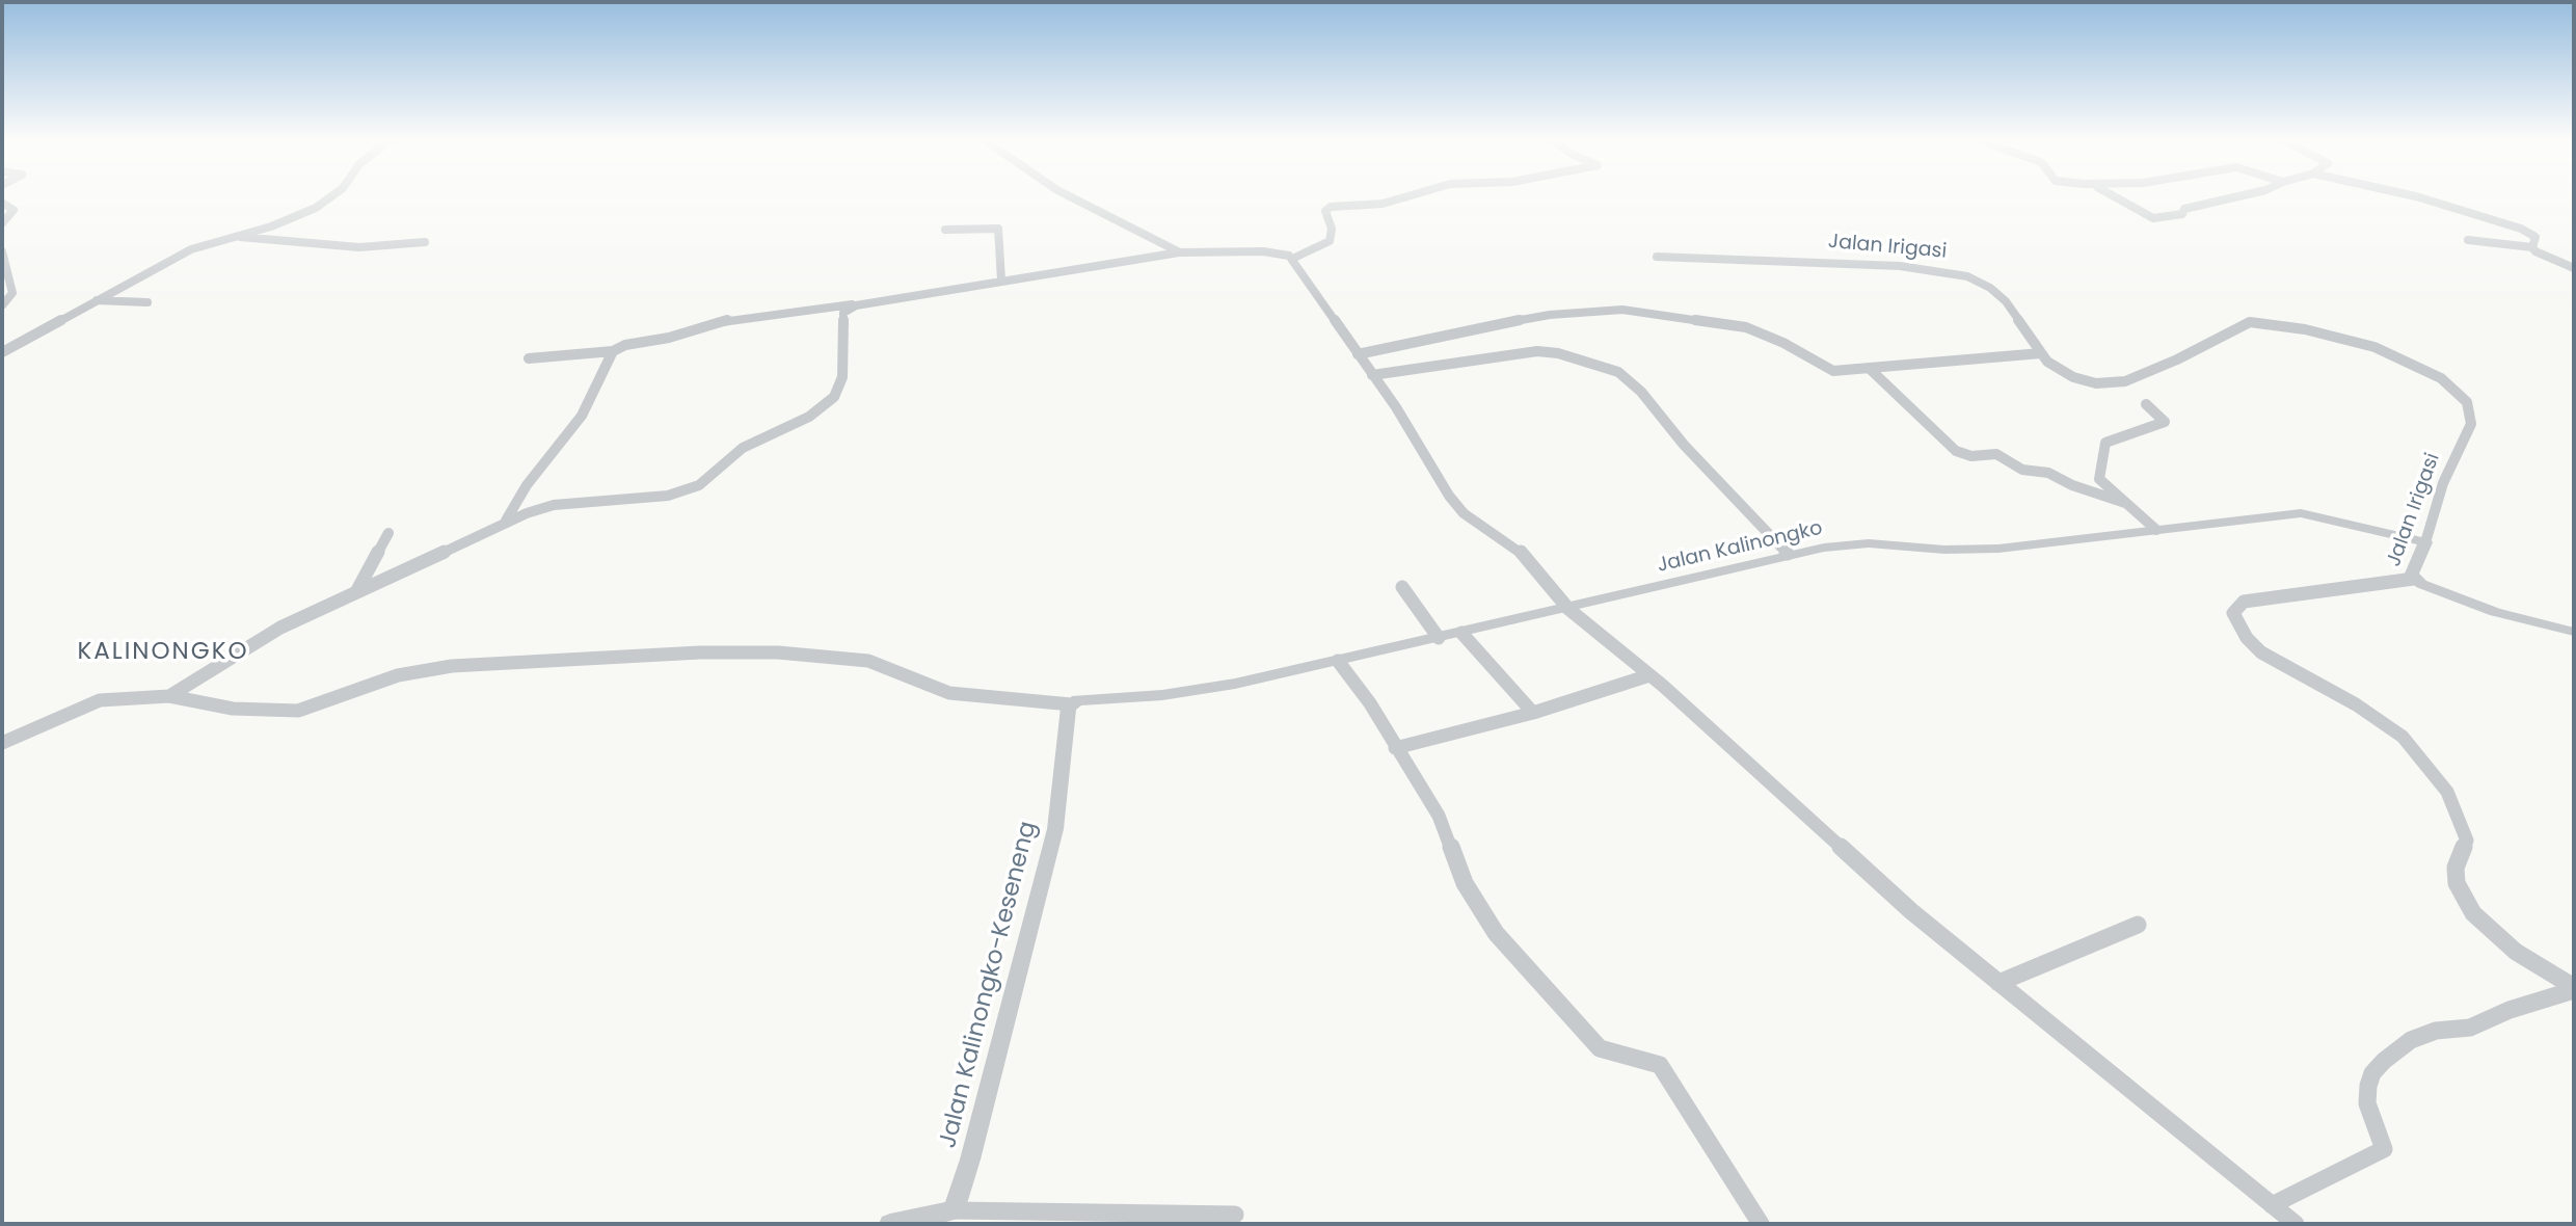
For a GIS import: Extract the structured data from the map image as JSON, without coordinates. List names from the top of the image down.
{
  "streets": {
    "street": ["Jalan Irigasi", "Jalan Kalinongko", "Jalan Kalinongko-Keseneng"]
  },
  "crossings": [
    ["Jalan Irigasi", "Jalan Kalinongko"],
    ["Jalan Kalinongko", "Jalan Kalinongko-Keseneng"]
  ],
  "districts": ["KALINONGKO"]
}
